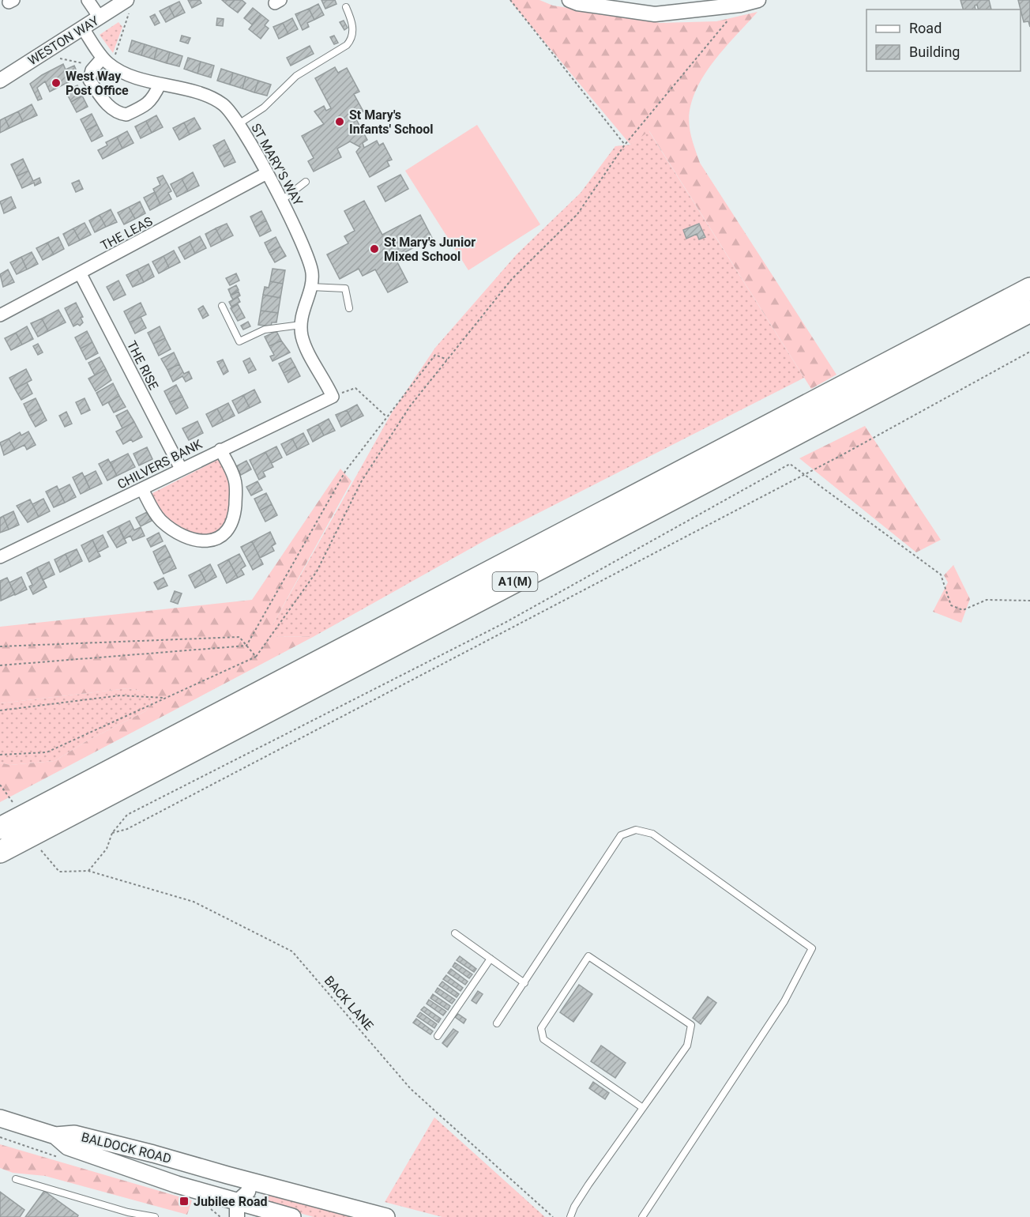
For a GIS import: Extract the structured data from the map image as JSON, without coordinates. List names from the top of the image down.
{
  "streets": {
    "highway": ["A1(M)"],
    "main road": ["BALDOCK ROAD"],
    "street": [
      "WESTON WAY",
      "ST MARY'S WAY",
      "THE LEAS",
      "THE RISE",
      "CHILVERS BANK"
    ],
    "path": ["BACK LANE"]
  },
  "crossings": [
    ["WESTON WAY", "ST MARY'S WAY"],
    ["ST MARY'S WAY", "THE LEAS"],
    ["ST MARY'S WAY", "CHILVERS BANK"],
    ["THE LEAS", "THE RISE"],
    ["THE RISE", "CHILVERS BANK"]
  ],
  "places": {
    "other": ["West Way Post Office", "St Mary's Infants' School", "St Mary's Junior Mixed School"],
    "transit": ["Jubilee Road"]
  },
  "legend": ["Road", "Building"]
}
